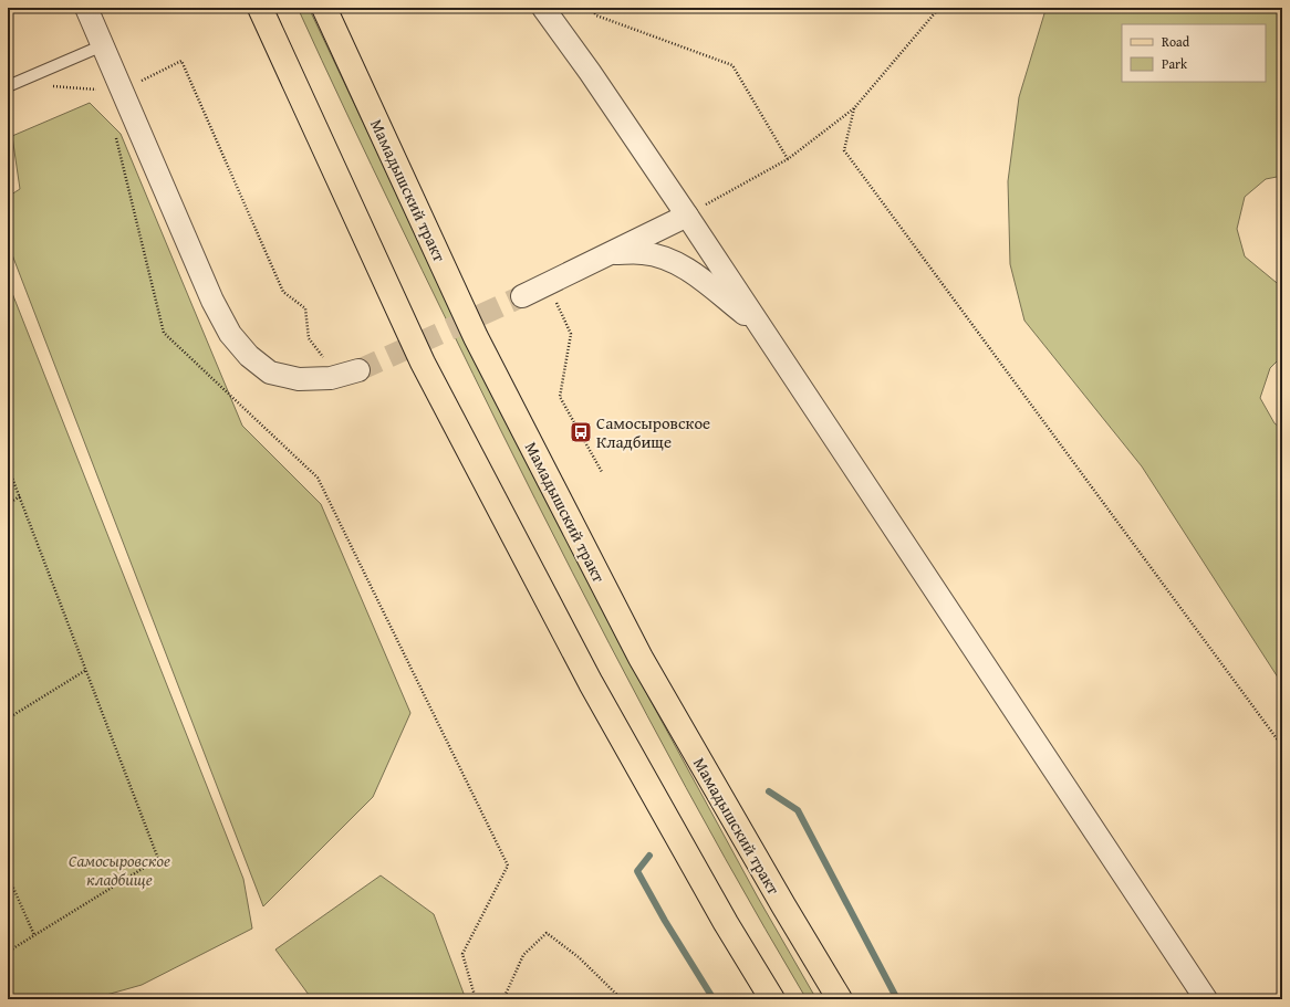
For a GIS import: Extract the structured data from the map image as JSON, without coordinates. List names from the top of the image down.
{
  "streets": {
    "main road": ["Мамадышский тракт"]
  },
  "parks": ["Самосыровское кладбище"],
  "places": {
    "bus stop": ["Самосыровское Кладбище"]
  },
  "legend": ["Road", "Park"]
}
